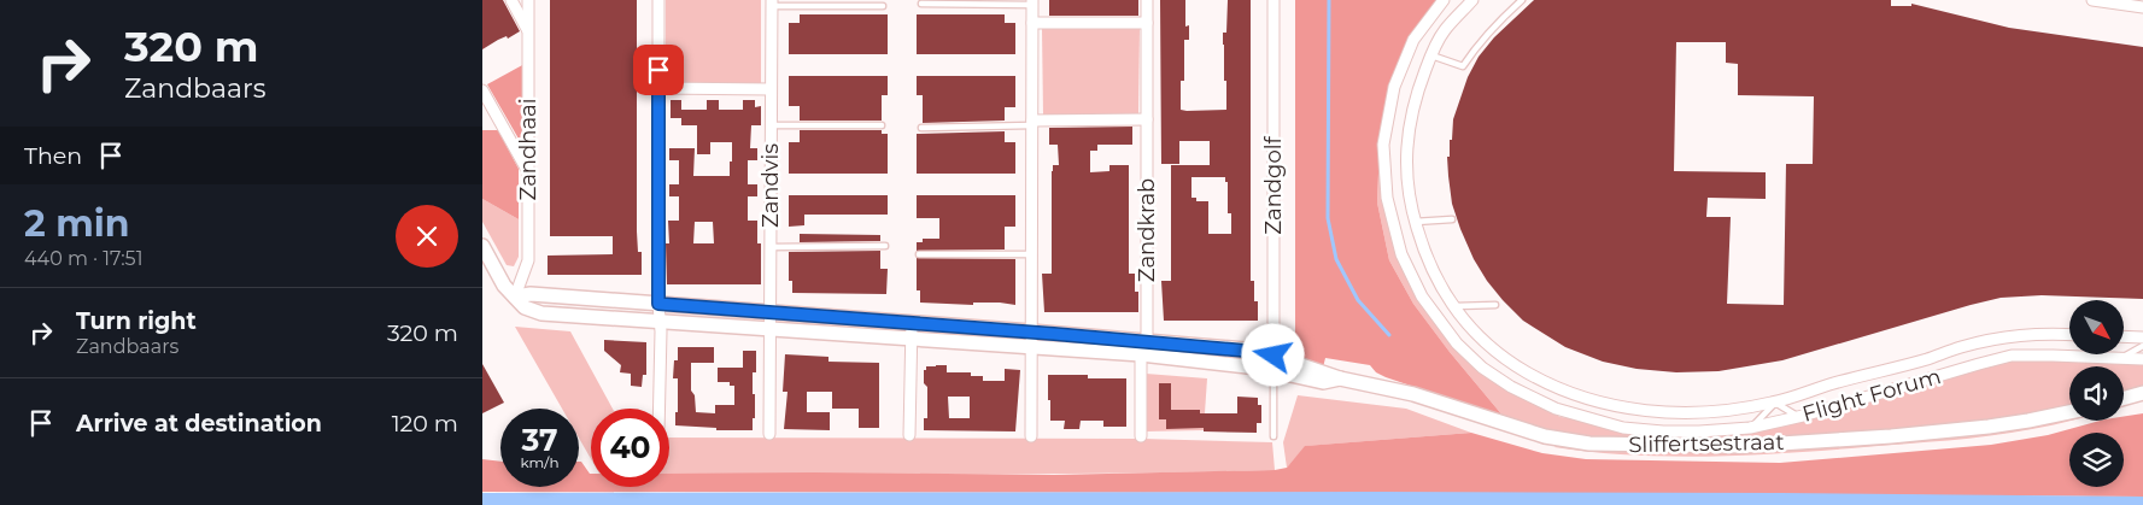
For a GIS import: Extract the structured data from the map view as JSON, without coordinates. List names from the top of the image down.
{
  "streets": {
    "street": [
      "Zandhaai",
      "Zandvis",
      "Zandgolf",
      "Zandkrab",
      "Flight Forum",
      "Sliffertsestraat"
    ]
  },
  "crossings": [
    ["Zandhaai", "Sliffertsestraat"],
    ["Zandvis", "Sliffertsestraat"],
    ["Zandgolf", "Sliffertsestraat"],
    ["Zandkrab", "Sliffertsestraat"]
  ],
  "north": "bottom right",
  "page": {
    "turn": ["320 m", "Zandbaars"],
    "then": "Then",
    "heading": ["2 min", "440 m · 17:51"],
    "list": [
      {
        "name": "Turn right",
        "note": "Zandbaars",
        "value": "320 m"
      },
      {
        "name": "Arrive at destination",
        "value": "120 m"
      }
    ],
    "speed": "37 km/h",
    "limit": "40"
  }
}
